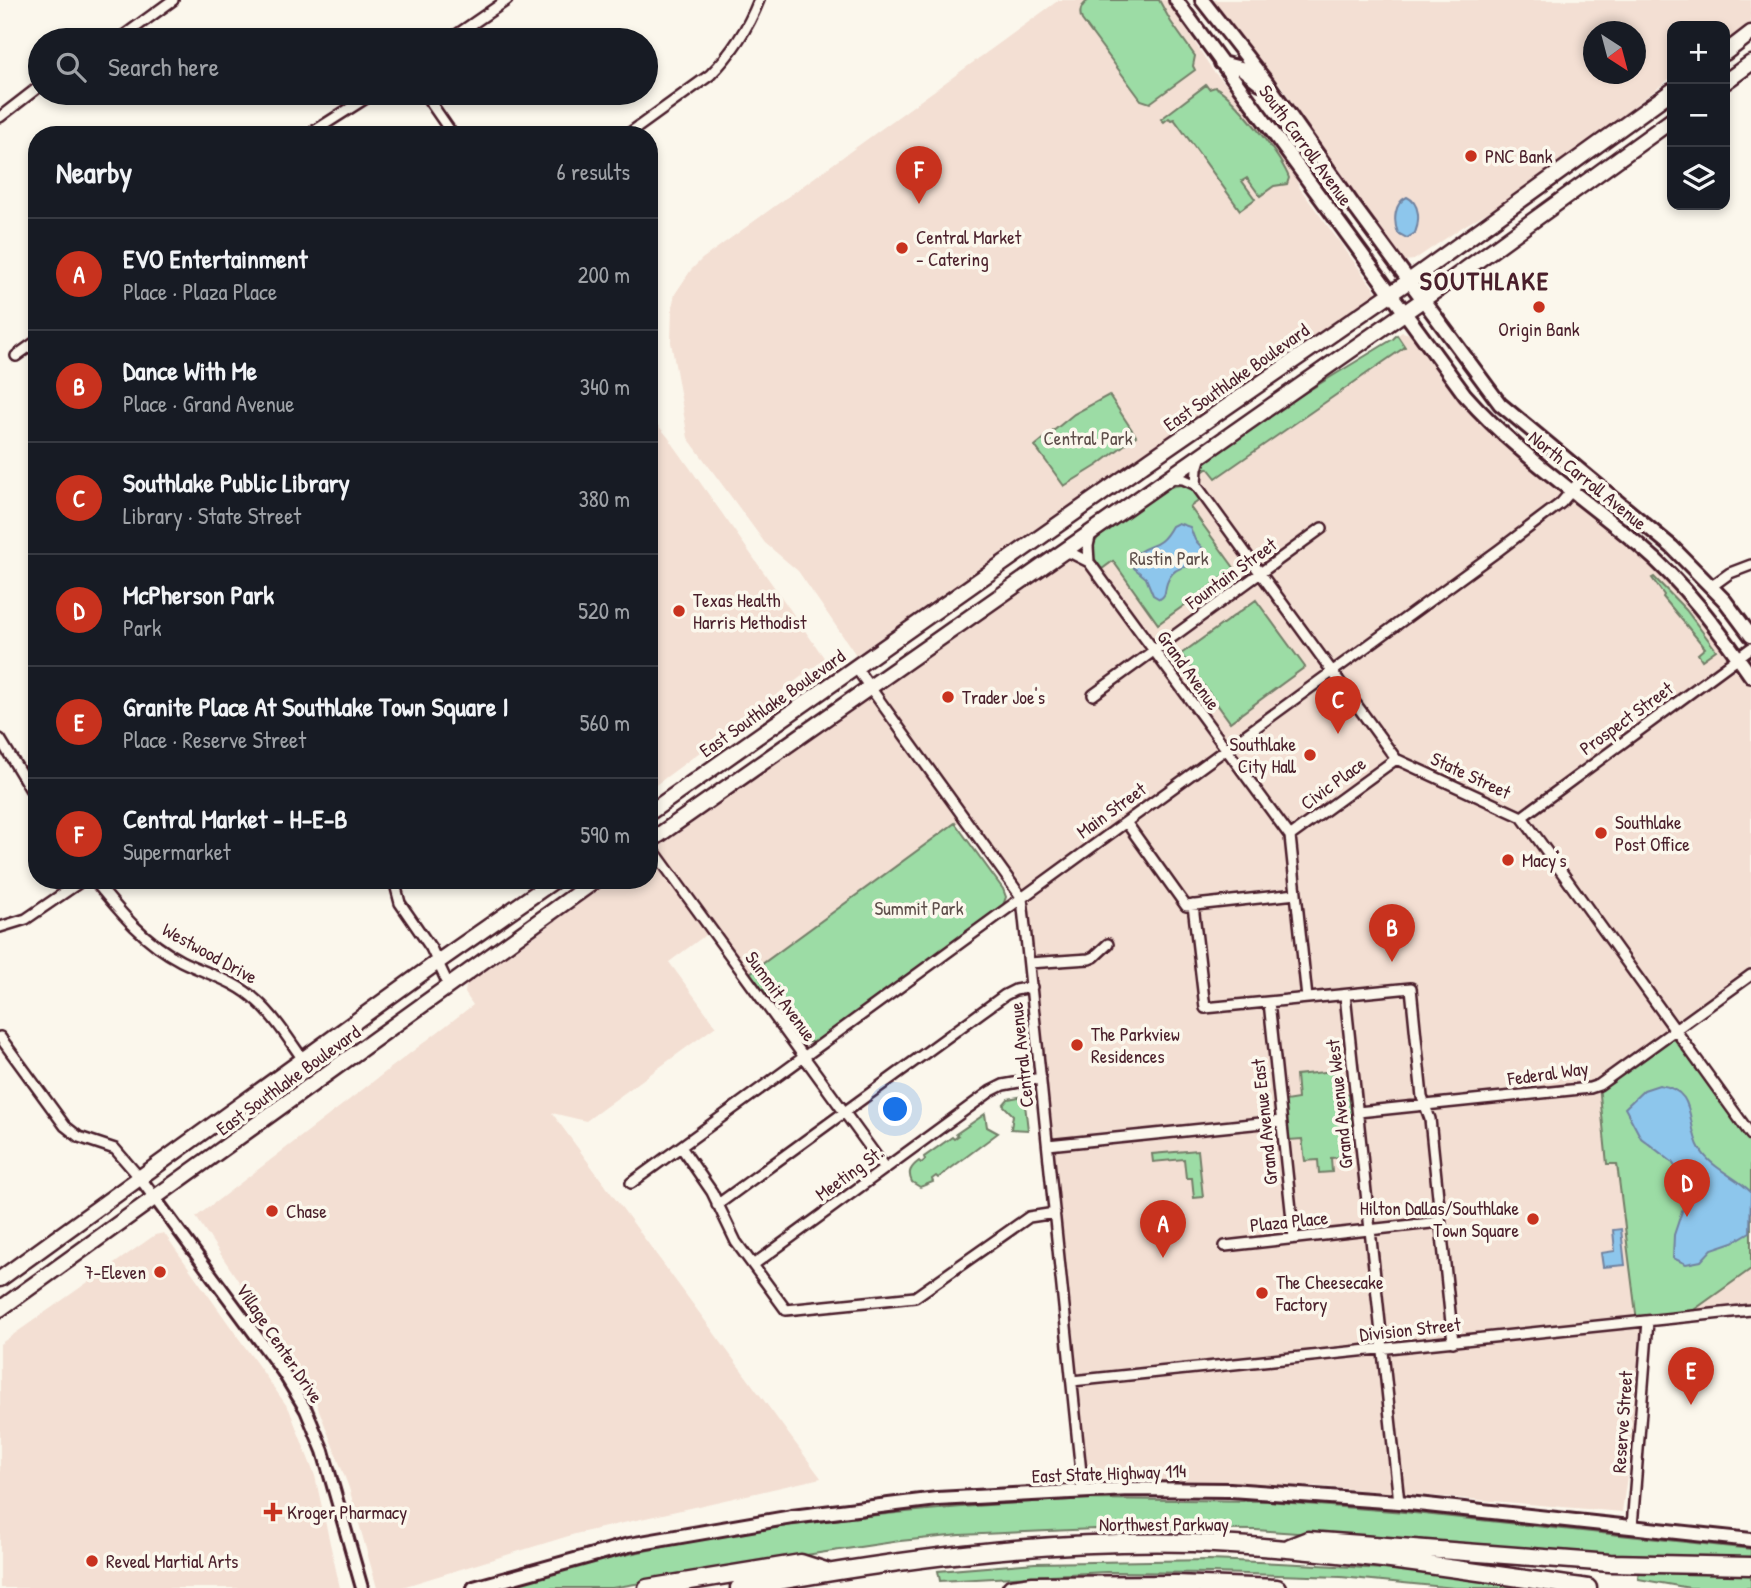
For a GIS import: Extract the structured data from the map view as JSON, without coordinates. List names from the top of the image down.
{
  "streets": {
    "highway": ["Northwest Parkway"],
    "main road": [
      "South Carroll Avenue",
      "East Southlake Boulevard",
      "North Carroll Avenue",
      "East State Highway 114"
    ],
    "street": [
      "Fountain Street",
      "Grand Avenue",
      "Prospect Street",
      "State Street",
      "Civic Place",
      "Main Street",
      "Westwood Drive",
      "Summit Avenue",
      "Central Avenue",
      "Federal Way",
      "Grand Avenue West",
      "Grand Avenue East",
      "Meeting St.",
      "Plaza Place",
      "Division Street",
      "Village Center Drive",
      "Reserve Street"
    ]
  },
  "crossings": [
    ["South Carroll Avenue", "East Southlake Boulevard"],
    ["South Carroll Avenue", "North Carroll Avenue"],
    ["East Southlake Boulevard", "Westwood Drive"],
    ["East Southlake Boulevard", "Village Center Drive"],
    ["North Carroll Avenue", "Prospect Street"],
    ["North Carroll Avenue", "Main Street"],
    ["Fountain Street", "Grand Avenue"],
    ["Fountain Street", "State Street"],
    ["Grand Avenue", "Civic Place"],
    ["Grand Avenue", "Main Street"],
    ["Prospect Street", "State Street"],
    ["State Street", "Civic Place"],
    ["State Street", "Main Street"],
    ["State Street", "Federal Way"],
    ["Main Street", "Summit Avenue"],
    ["Main Street", "Central Avenue"],
    ["Summit Avenue", "Meeting St."],
    ["Central Avenue", "Meeting St."],
    ["Central Avenue", "Division Street"],
    ["Central Avenue", "East State Highway 114"],
    ["Federal Way", "Grand Avenue West"],
    ["Grand Avenue West", "Plaza Place"],
    ["Grand Avenue West", "Division Street"],
    ["Grand Avenue West", "East State Highway 114"],
    ["Grand Avenue East", "Plaza Place"],
    ["Division Street", "Reserve Street"],
    ["Reserve Street", "East State Highway 114"]
  ],
  "districts": ["SOUTHLAKE"],
  "parks": ["Central Park", "Rustin Park", "Summit Park"],
  "places": {
    "other": [
      "PNC Bank",
      "Central Market - Catering",
      "Origin Bank",
      "Texas Health Harris Methodist",
      "Trader Joe's",
      "Southlake City Hall",
      "Southlake Post Office",
      "Macy's",
      "The Parkview Residences",
      "Chase",
      "Hilton Dallas/Southlake Town Square",
      "7-Eleven",
      "The Cheesecake Factory",
      "Reveal Martial Arts"
    ],
    "health": ["Kroger Pharmacy"]
  },
  "north": "bottom right",
  "page": {
    "map_buttons": ["+", "−"],
    "search": "Search here",
    "heading": ["Nearby", "6 results"],
    "pins": [
      "F",
      "C",
      "B",
      "D",
      "A",
      "E"
    ],
    "list": [
      {
        "mark": "A",
        "name": "EVO Entertainment",
        "note": "Place · Plaza Place",
        "value": "200 m"
      },
      {
        "mark": "B",
        "name": "Dance With Me",
        "note": "Place · Grand Avenue",
        "value": "340 m"
      },
      {
        "mark": "C",
        "name": "Southlake Public Library",
        "note": "Library · State Street",
        "value": "380 m"
      },
      {
        "mark": "D",
        "name": "McPherson Park",
        "note": "Park",
        "value": "520 m"
      },
      {
        "mark": "E",
        "name": "Granite Place At Southlake Town Square I",
        "note": "Place · Reserve Street",
        "value": "560 m"
      },
      {
        "mark": "F",
        "name": "Central Market - H-E-B",
        "note": "Supermarket",
        "value": "590 m"
      }
    ]
  }
}
